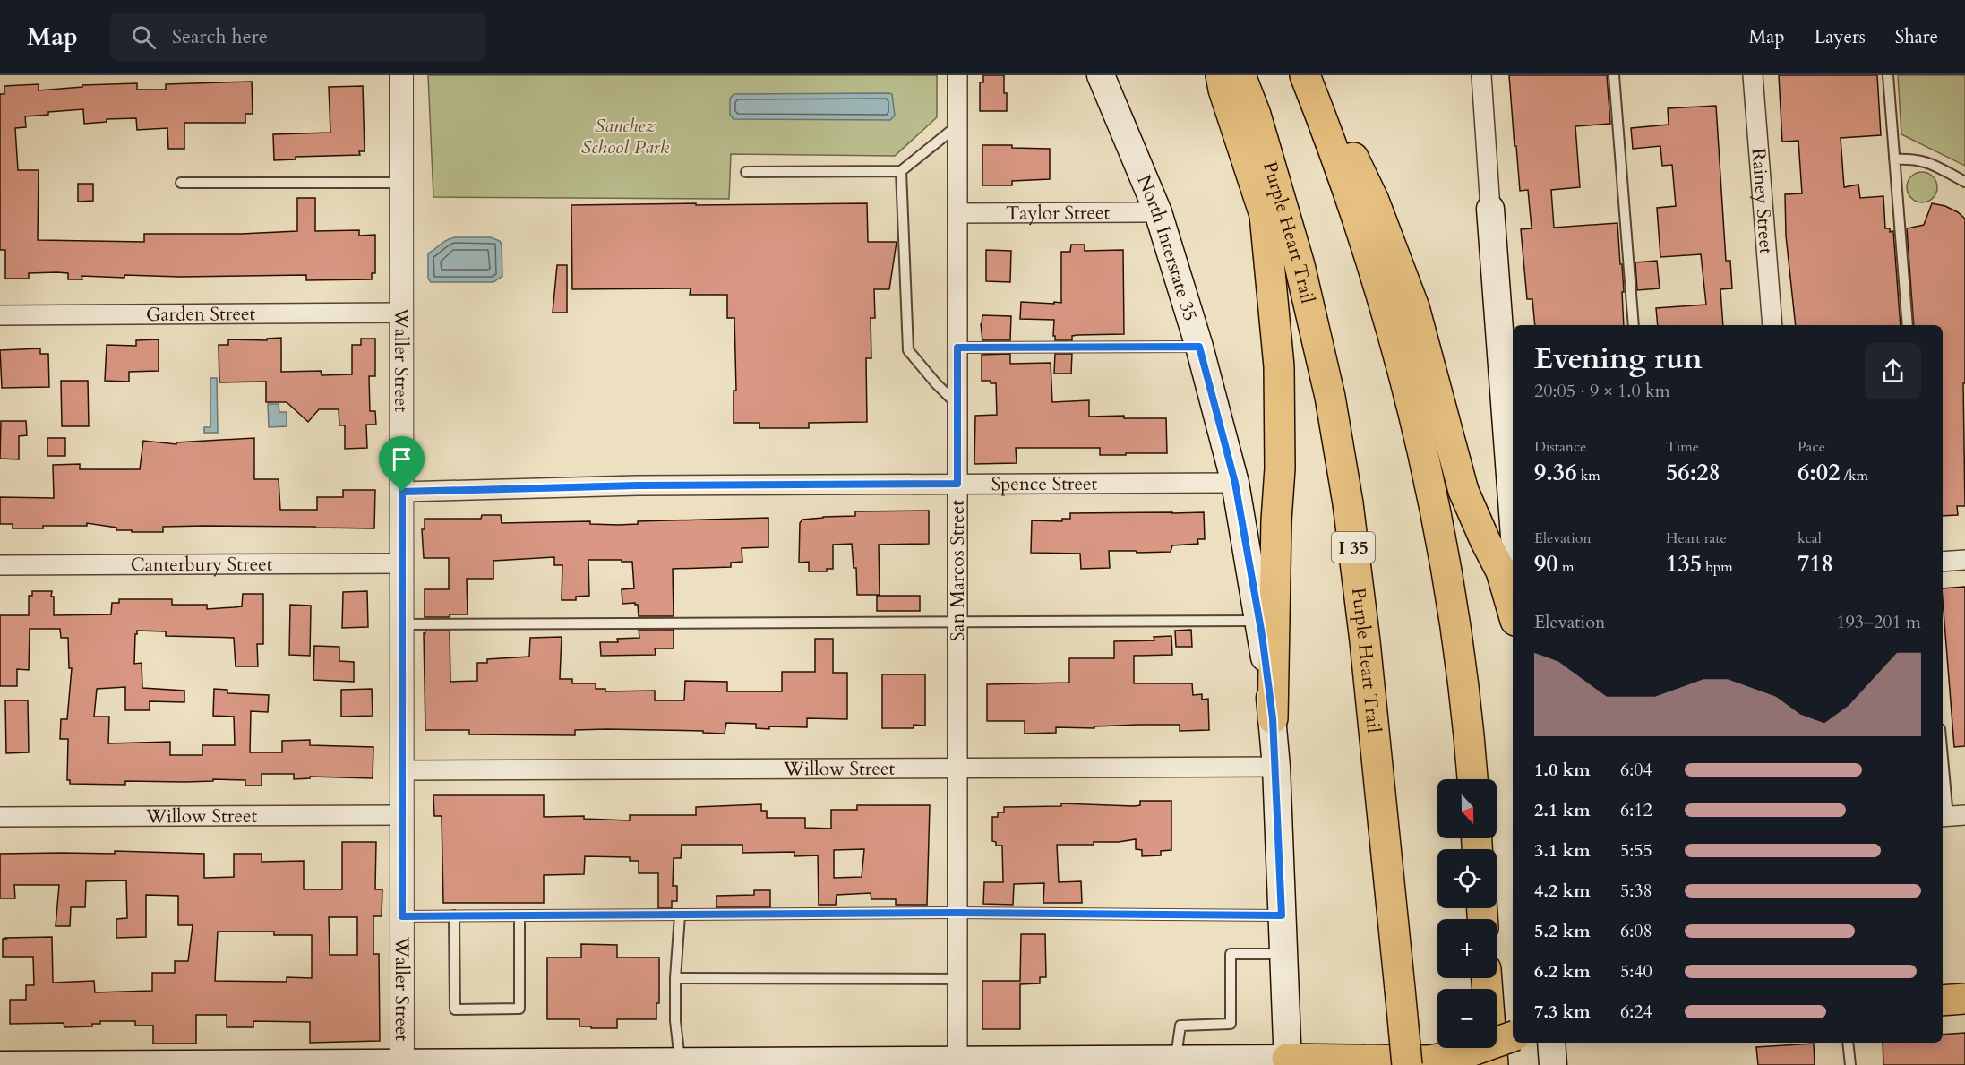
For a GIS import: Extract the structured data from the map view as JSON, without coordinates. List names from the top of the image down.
{
  "streets": {
    "main road": ["Purple Heart Trail", "North Interstate 35", "I 35"],
    "street": [
      "Rainey Street",
      "Taylor Street",
      "Garden Street",
      "Waller Street",
      "Spence Street",
      "Canterbury Street",
      "San Marcos Street",
      "Willow Street"
    ]
  },
  "crossings": [
    ["Taylor Street", "North Interstate 35"],
    ["Taylor Street", "San Marcos Street"],
    ["North Interstate 35", "Spence Street"],
    ["North Interstate 35", "Willow Street"],
    ["Garden Street", "Waller Street"],
    ["Waller Street", "Spence Street"],
    ["Waller Street", "Canterbury Street"],
    ["Waller Street", "Willow Street"],
    ["Spence Street", "San Marcos Street"],
    ["San Marcos Street", "Willow Street"]
  ],
  "parks": ["Sanchez School Park"],
  "north": "bottom",
  "page": {
    "header": "Map",
    "search": "Search here",
    "nav": ["Map", "Layers", "Share"],
    "heading": ["Evening run", "20:05 · 9 × 1.0 km"],
    "stats": [
      ["Distance", "9.36 km"],
      ["Time", "56:28"],
      ["Pace", "6:02 /km"],
      ["Elevation", "90 m"],
      ["Heart rate", "135 bpm"],
      ["kcal", "718"]
    ],
    "chart": ["Elevation", "193–201 m"],
    "list": [
      {
        "name": "1.0 km",
        "note": "6:04"
      },
      {
        "name": "2.1 km",
        "note": "6:12"
      },
      {
        "name": "3.1 km",
        "note": "5:55"
      },
      {
        "name": "4.2 km",
        "note": "5:38"
      },
      {
        "name": "5.2 km",
        "note": "6:08"
      },
      {
        "name": "6.2 km",
        "note": "5:40"
      },
      {
        "name": "7.3 km",
        "note": "6:24"
      }
    ],
    "map_buttons": ["+", "−"]
  }
}
